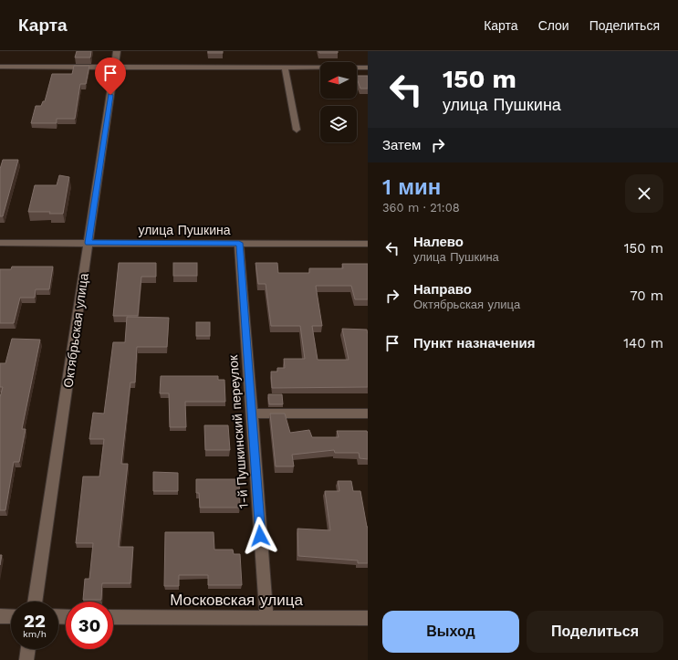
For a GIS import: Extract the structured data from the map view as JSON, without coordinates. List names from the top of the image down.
{
  "streets": {
    "street": [
      "улица Пушкина",
      "Октябрьская улица",
      "1-й Пушкинский переулок",
      "Московская улица"
    ]
  },
  "crossings": [
    ["улица Пушкина", "Октябрьская улица"],
    ["улица Пушкина", "1-й Пушкинский переулок"],
    ["1-й Пушкинский переулок", "Московская улица"]
  ],
  "north": "left",
  "page": {
    "header": "Карта",
    "nav": ["Карта", "Слои", "Поделиться"],
    "turn": ["150 m", "улица Пушкина"],
    "then": "Затем",
    "heading": ["1 мин", "360 m · 21:08"],
    "list": [
      {
        "name": "Налево",
        "note": "улица Пушкина",
        "value": "150 m"
      },
      {
        "name": "Направо",
        "note": "Октябрьская улица",
        "value": "70 m"
      },
      {
        "name": "Пункт назначения",
        "value": "140 m"
      }
    ],
    "speed": "22 km/h",
    "limit": "30",
    "buttons": ["Выход", "Поделиться"]
  }
}
